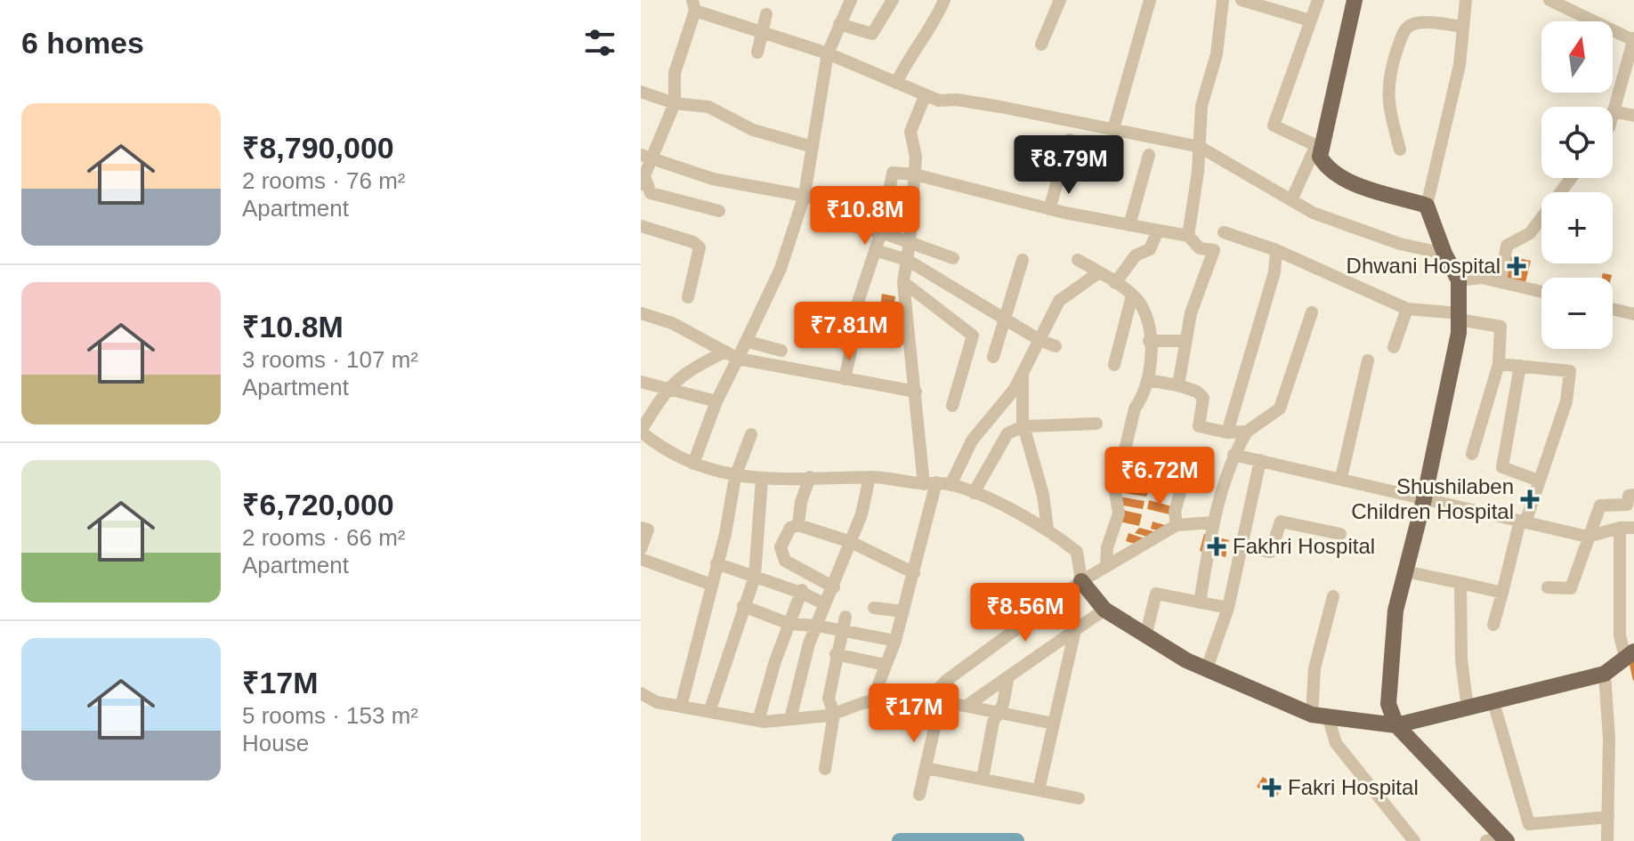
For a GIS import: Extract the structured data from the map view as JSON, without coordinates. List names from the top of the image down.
{
  "places": {
    "health": [
      "Dhwani Hospital",
      "Shushilaben Children Hospital",
      "Fakhri Hospital",
      "Fakri Hospital"
    ]
  },
  "north": "top",
  "page": {
    "heading": "6 homes",
    "map_buttons": ["+", "−"],
    "list": [
      {
        "name": "₹8,790,000",
        "note": "2 rooms · 76 m² · Apartment"
      },
      {
        "name": "₹10.8M",
        "note": "3 rooms · 107 m² · Apartment"
      },
      {
        "name": "₹6,720,000",
        "note": "2 rooms · 66 m² · Apartment"
      },
      {
        "name": "₹17M",
        "note": "5 rooms · 153 m² · House"
      }
    ],
    "price": [
      "₹8.79M",
      "₹10.8M",
      "₹7.81M",
      "₹6.72M",
      "₹8.56M",
      "₹17M"
    ]
  }
}
